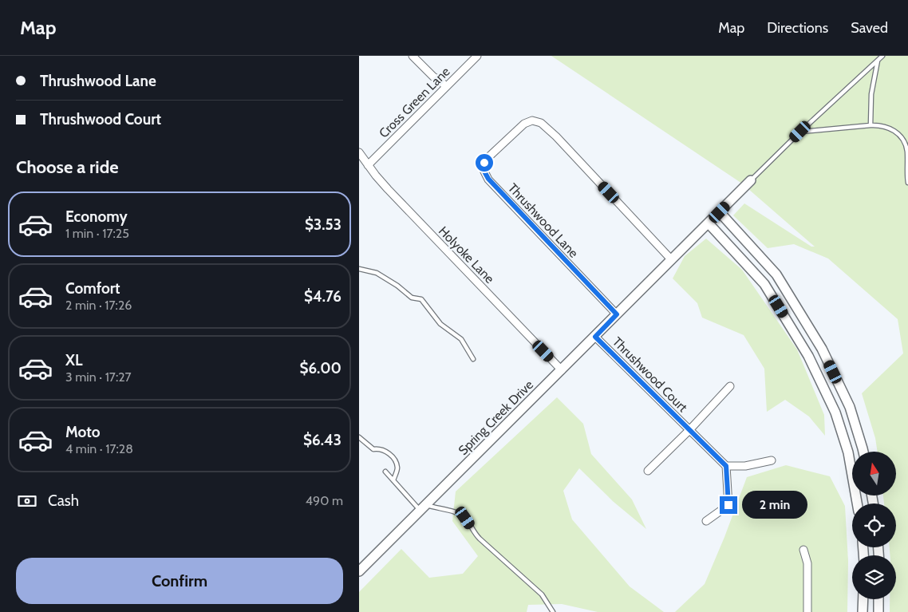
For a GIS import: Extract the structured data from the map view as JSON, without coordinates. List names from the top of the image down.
{
  "streets": {
    "street": [
      "Cross Green Lane",
      "Thrushwood Lane",
      "Holyoke Lane",
      "Thrushwood Court",
      "Spring Creek Drive"
    ]
  },
  "crossings": [
    ["Cross Green Lane", "Holyoke Lane"],
    ["Thrushwood Lane", "Spring Creek Drive"],
    ["Holyoke Lane", "Spring Creek Drive"],
    ["Thrushwood Court", "Spring Creek Drive"]
  ],
  "north": "top",
  "page": {
    "header": "Map",
    "nav": ["Map", "Directions", "Saved"],
    "banner": ["Thrushwood Lane", "Thrushwood Court"],
    "heading": "Choose a ride",
    "list": [
      {
        "name": "Economy",
        "note": "1 min · 17:25",
        "value": "$3.53"
      },
      {
        "name": "Comfort",
        "note": "2 min · 17:26",
        "value": "$4.76"
      },
      {
        "name": "XL",
        "note": "3 min · 17:27",
        "value": "$6.00"
      },
      {
        "name": "Moto",
        "note": "4 min · 17:28",
        "value": "$6.43"
      }
    ],
    "pay": ["Cash", "490 m"],
    "bubble": "2 min",
    "buttons": "Confirm"
  }
}
